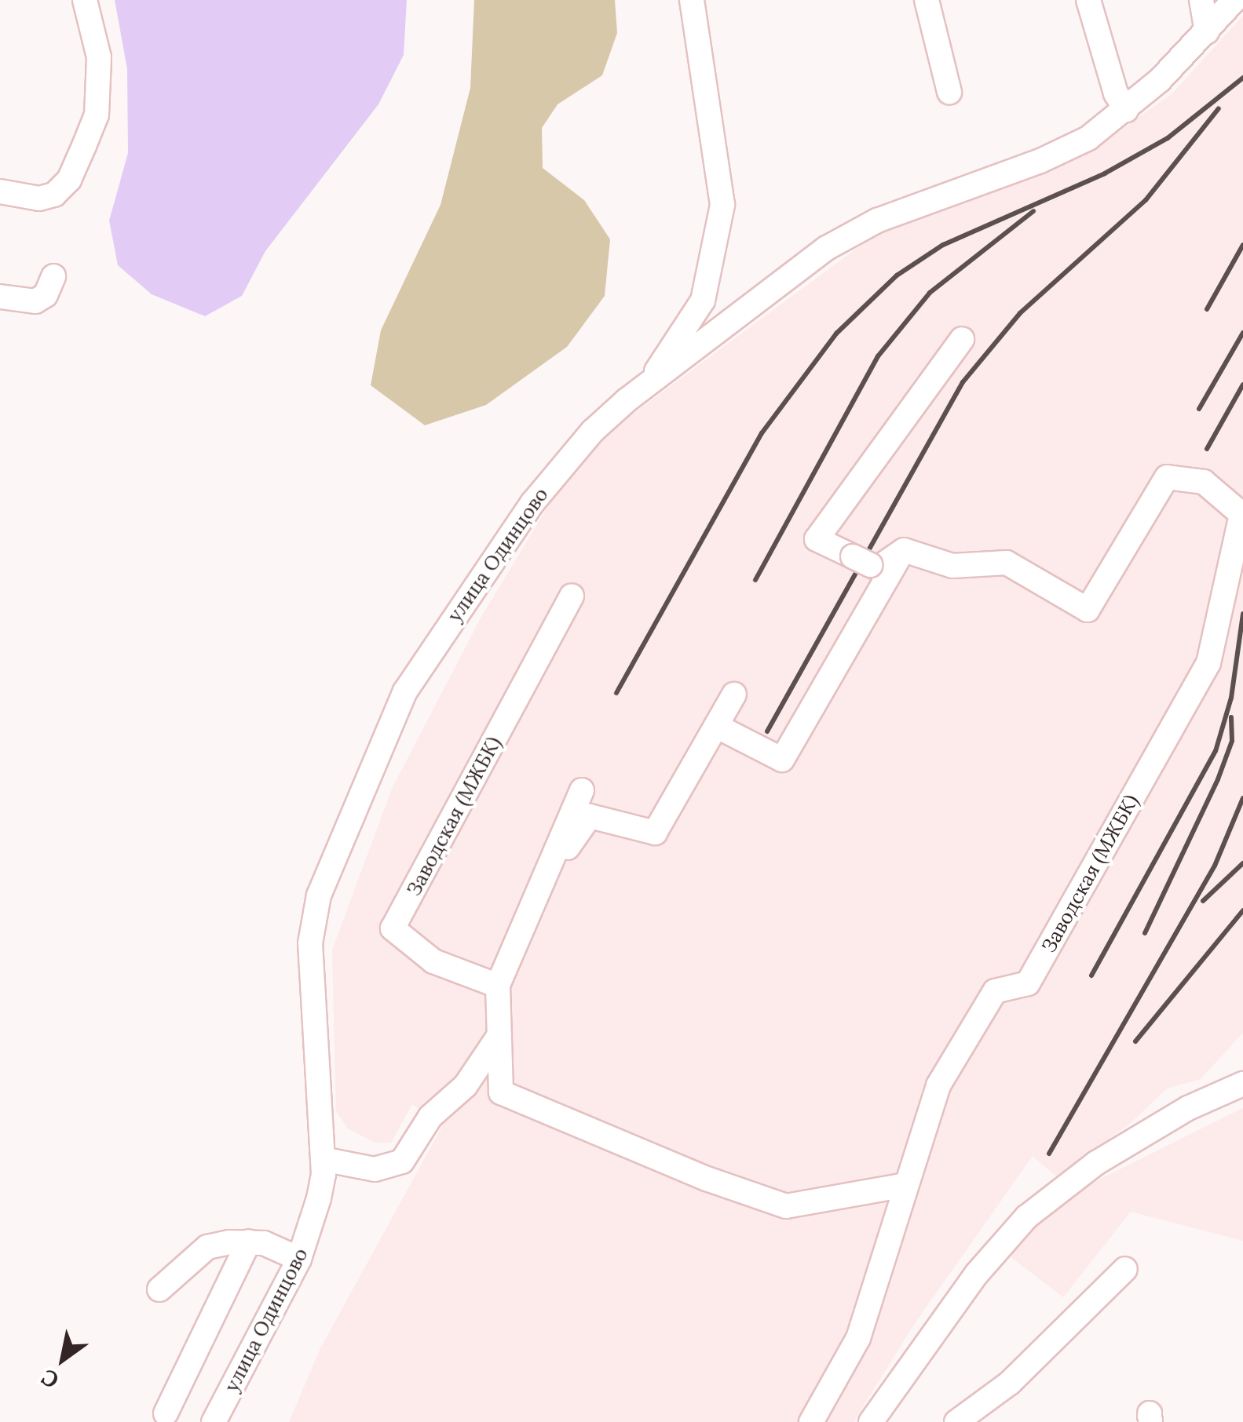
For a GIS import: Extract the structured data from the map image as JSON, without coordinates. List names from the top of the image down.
{
  "streets": {
    "street": ["улица Одинцово", "Заводская (МЖБК)"]
  },
  "north": "bottom left"
}
